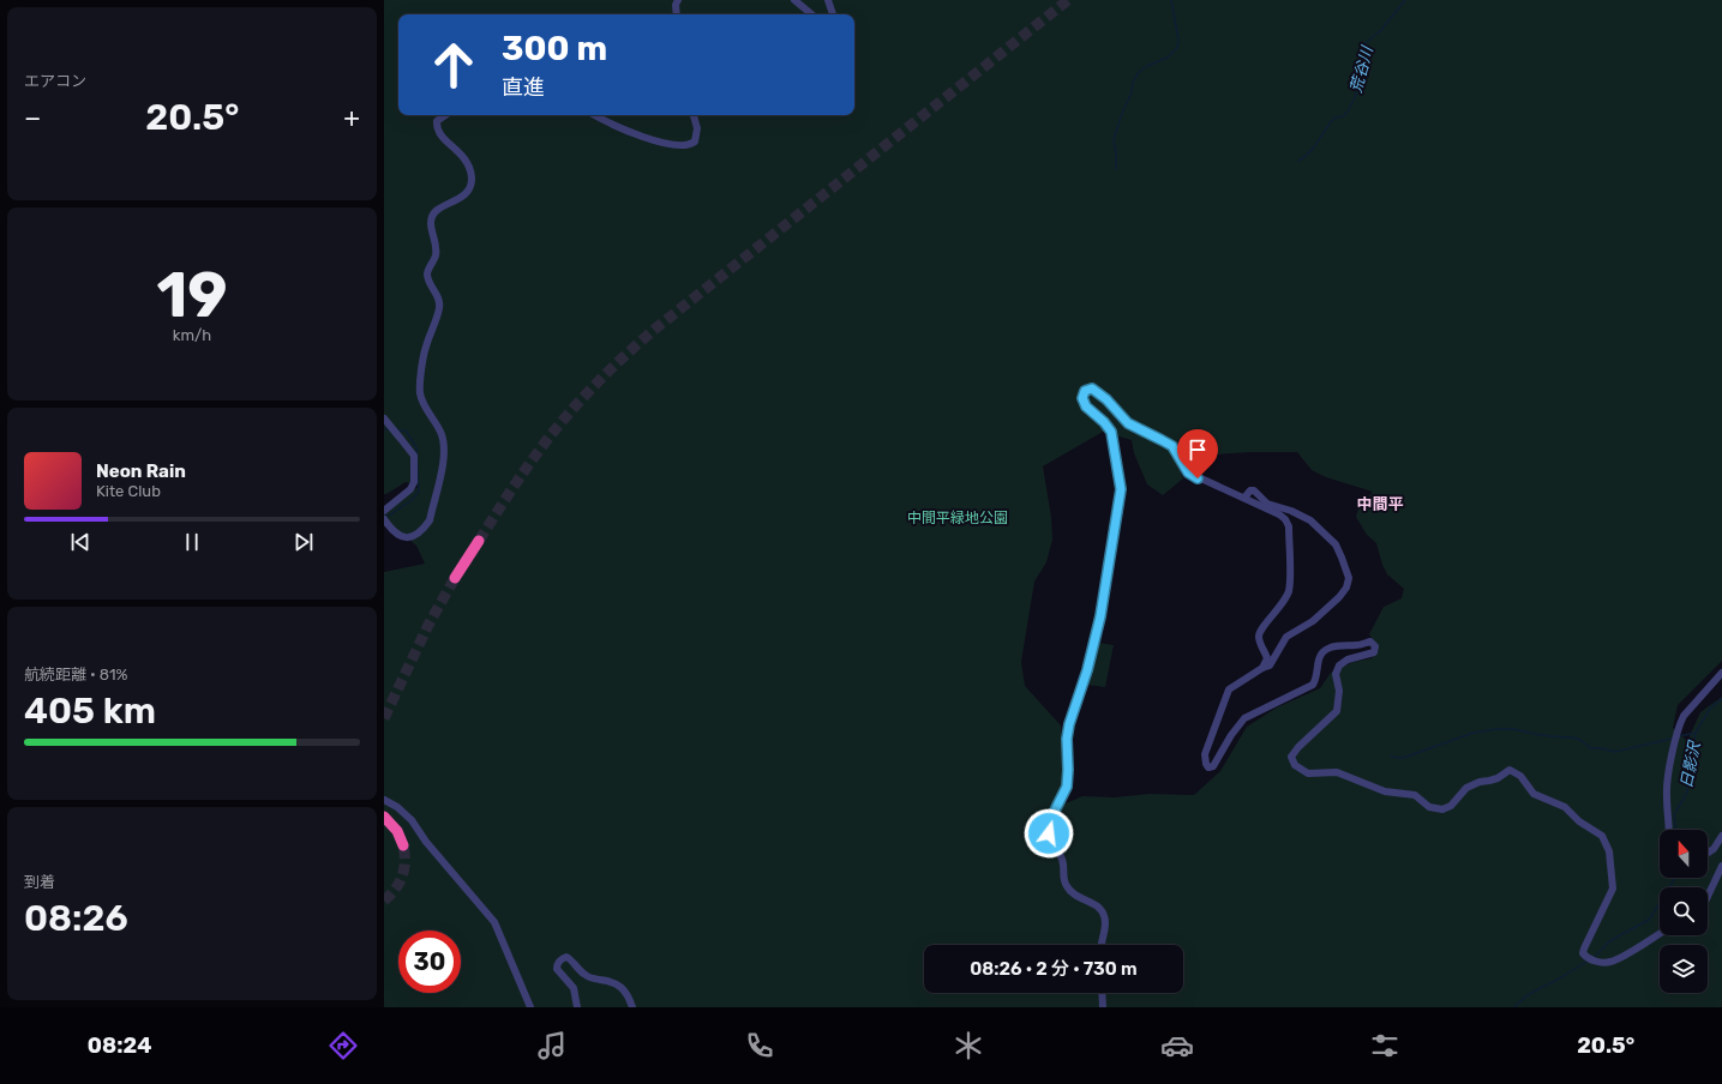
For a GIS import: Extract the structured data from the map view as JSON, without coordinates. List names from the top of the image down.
{
  "districts": ["中間平"],
  "water": ["荒谷川", "日影沢"],
  "parks": ["中間平緑地公園"],
  "north": "top",
  "page": {
    "tile": [
      "エアコン",
      ["19", "km/h"],
      ["航続距離 · 81%", "405 km"],
      ["到着", "08:26"]
    ],
    "turn": ["300 m", "直進"],
    "heat": ["−", "20.5°", "+"],
    "song": ["Neon Rain", "Kite Club"],
    "limit": "30",
    "trip": "08:26 · 2 分 · 730 m",
    "tabs": ["08:24", "20.5°"]
  }
}
